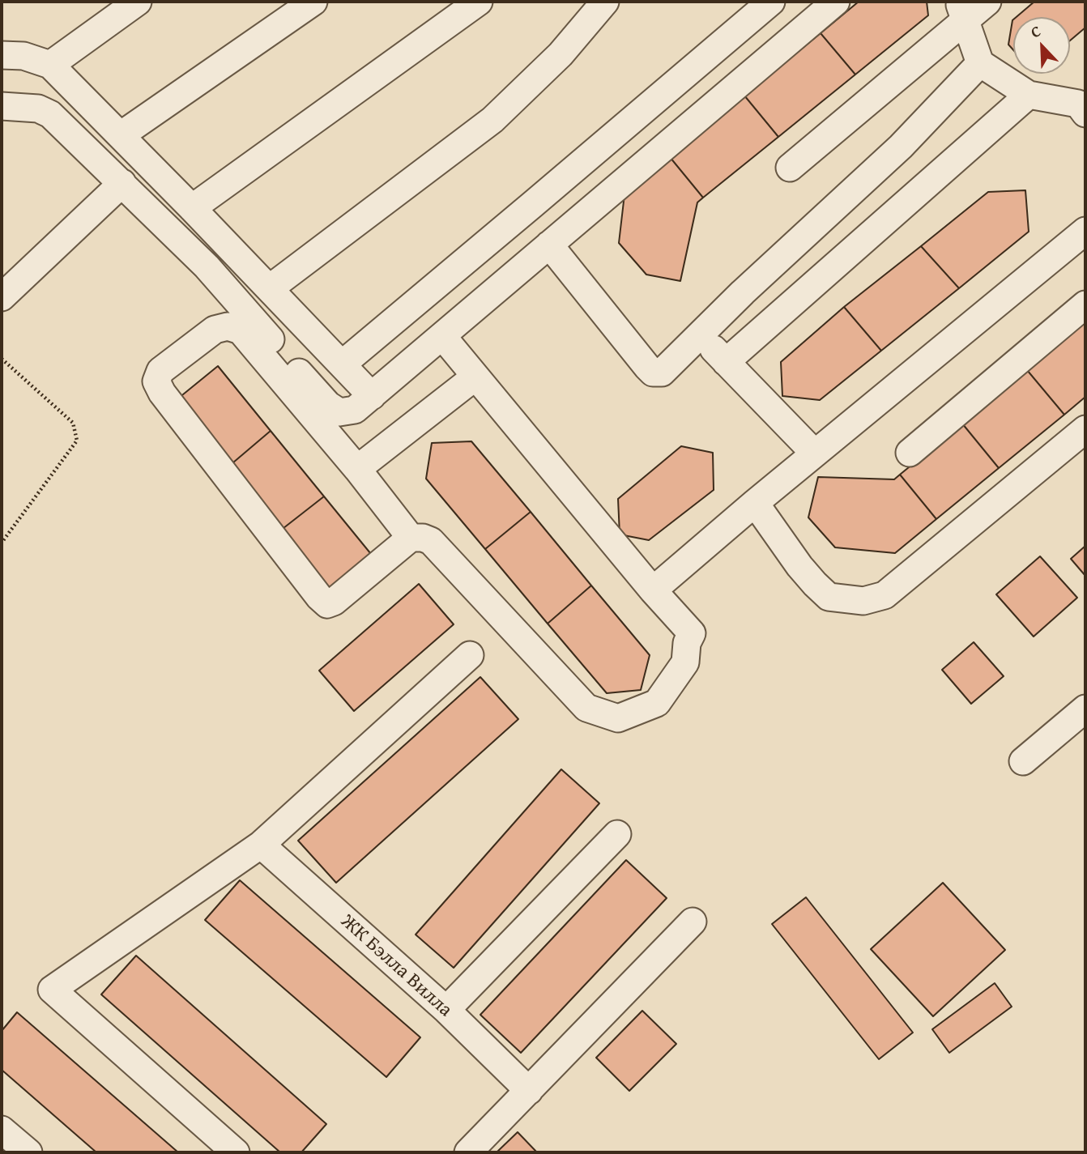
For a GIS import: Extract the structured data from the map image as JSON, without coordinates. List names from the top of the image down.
{
  "streets": {
    "street": ["ЖК Бэлла Вилла"]
  },
  "north": "top left"
}
